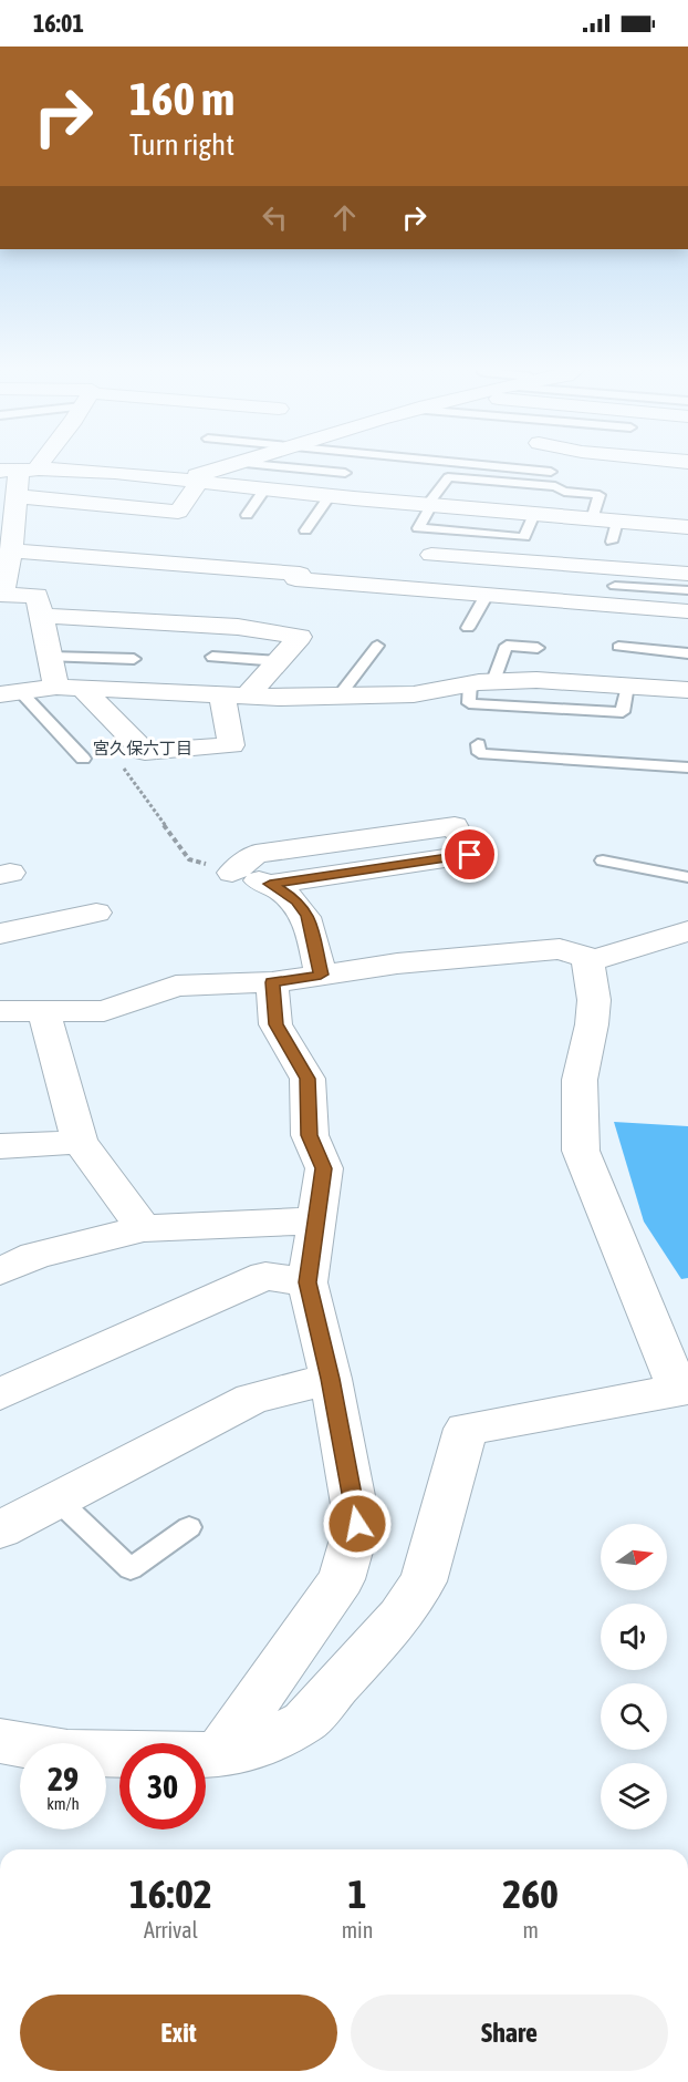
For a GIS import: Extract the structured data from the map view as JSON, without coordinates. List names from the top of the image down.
{
  "districts": ["宮久保六丁目"],
  "north": "right",
  "page": {
    "status": "16:01",
    "turn": ["160 m", "Turn right"],
    "speed": "29 km/h",
    "limit": "30",
    "eta": [
      "16:02",
      "Arrival",
      "1",
      "min",
      "260",
      "m"
    ],
    "buttons": ["Exit", "Share"]
  }
}
